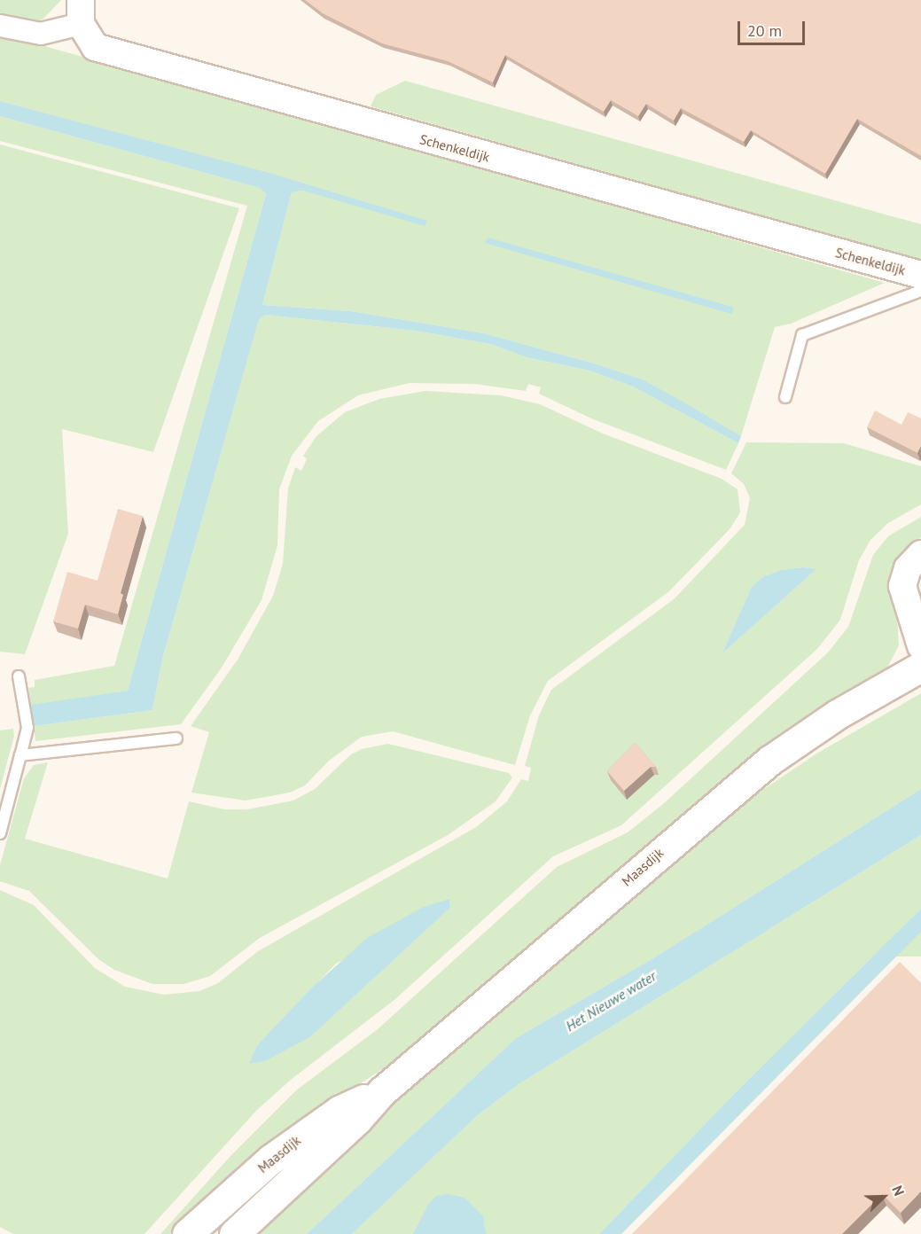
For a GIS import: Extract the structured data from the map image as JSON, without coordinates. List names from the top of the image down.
{
  "streets": {
    "main road": ["Maasdijk"],
    "street": ["Schenkeldijk"]
  },
  "water": ["Het Nieuwe water"],
  "scale_bar": "20 m",
  "north": "top right"
}
